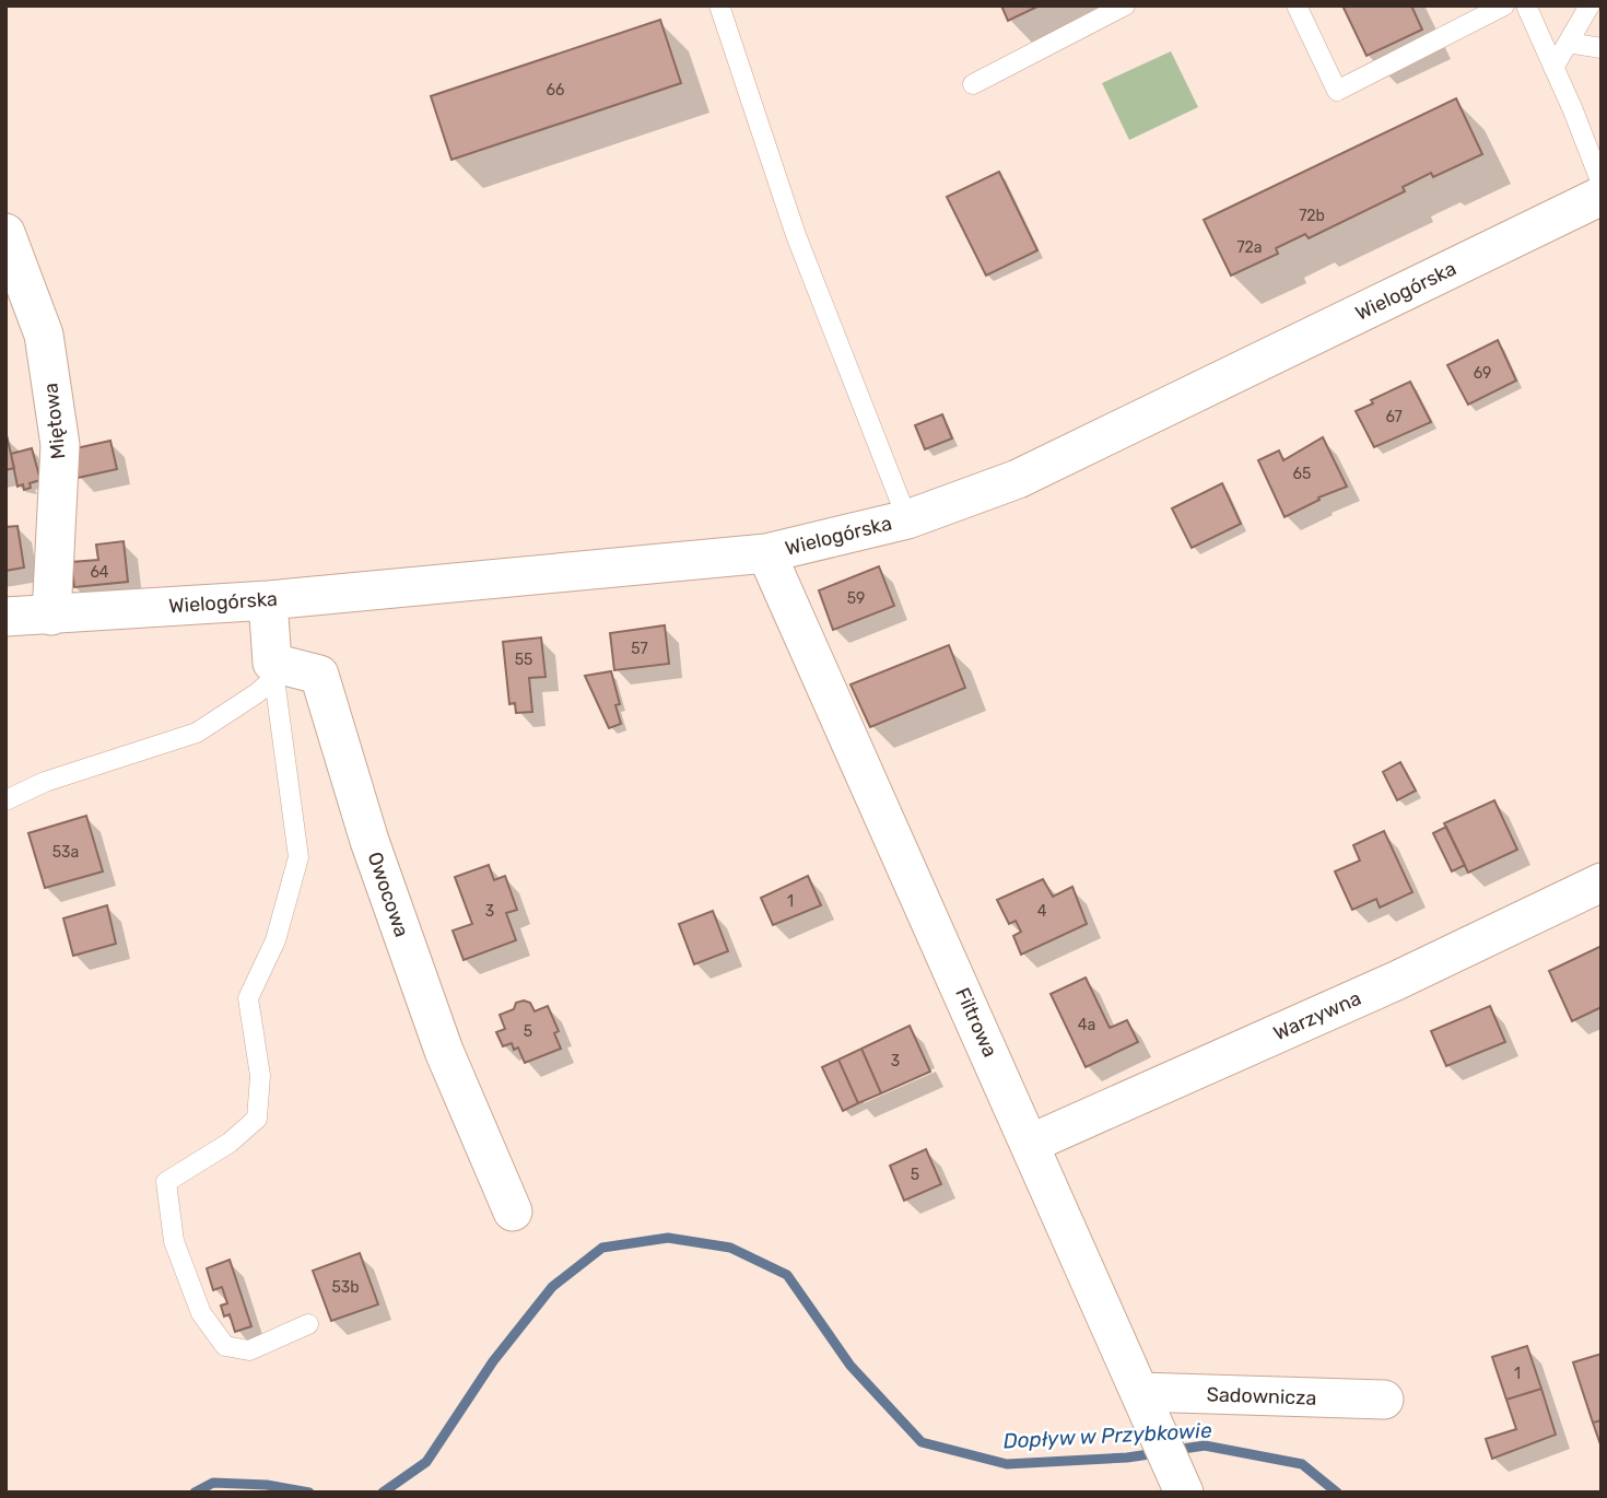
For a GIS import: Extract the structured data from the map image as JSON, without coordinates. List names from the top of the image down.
{
  "streets": {
    "street": [
      "Wielogórska",
      "Miętowa",
      "Owocowa",
      "Warzywna",
      "Filtrowa",
      "Sadownicza"
    ]
  },
  "crossings": [
    ["Wielogórska", "Miętowa"],
    ["Wielogórska", "Filtrowa"],
    ["Warzywna", "Filtrowa"],
    ["Filtrowa", "Sadownicza"]
  ],
  "water": ["Dopływ w Przybkowie"],
  "house_numbers": [
    "66",
    "72b",
    "72a",
    "69",
    "67",
    "65",
    "64",
    "59",
    "57",
    "55",
    "53a",
    "1",
    "3",
    "4",
    "4a",
    "5",
    "3",
    "5",
    "53b",
    "1"
  ]
}
